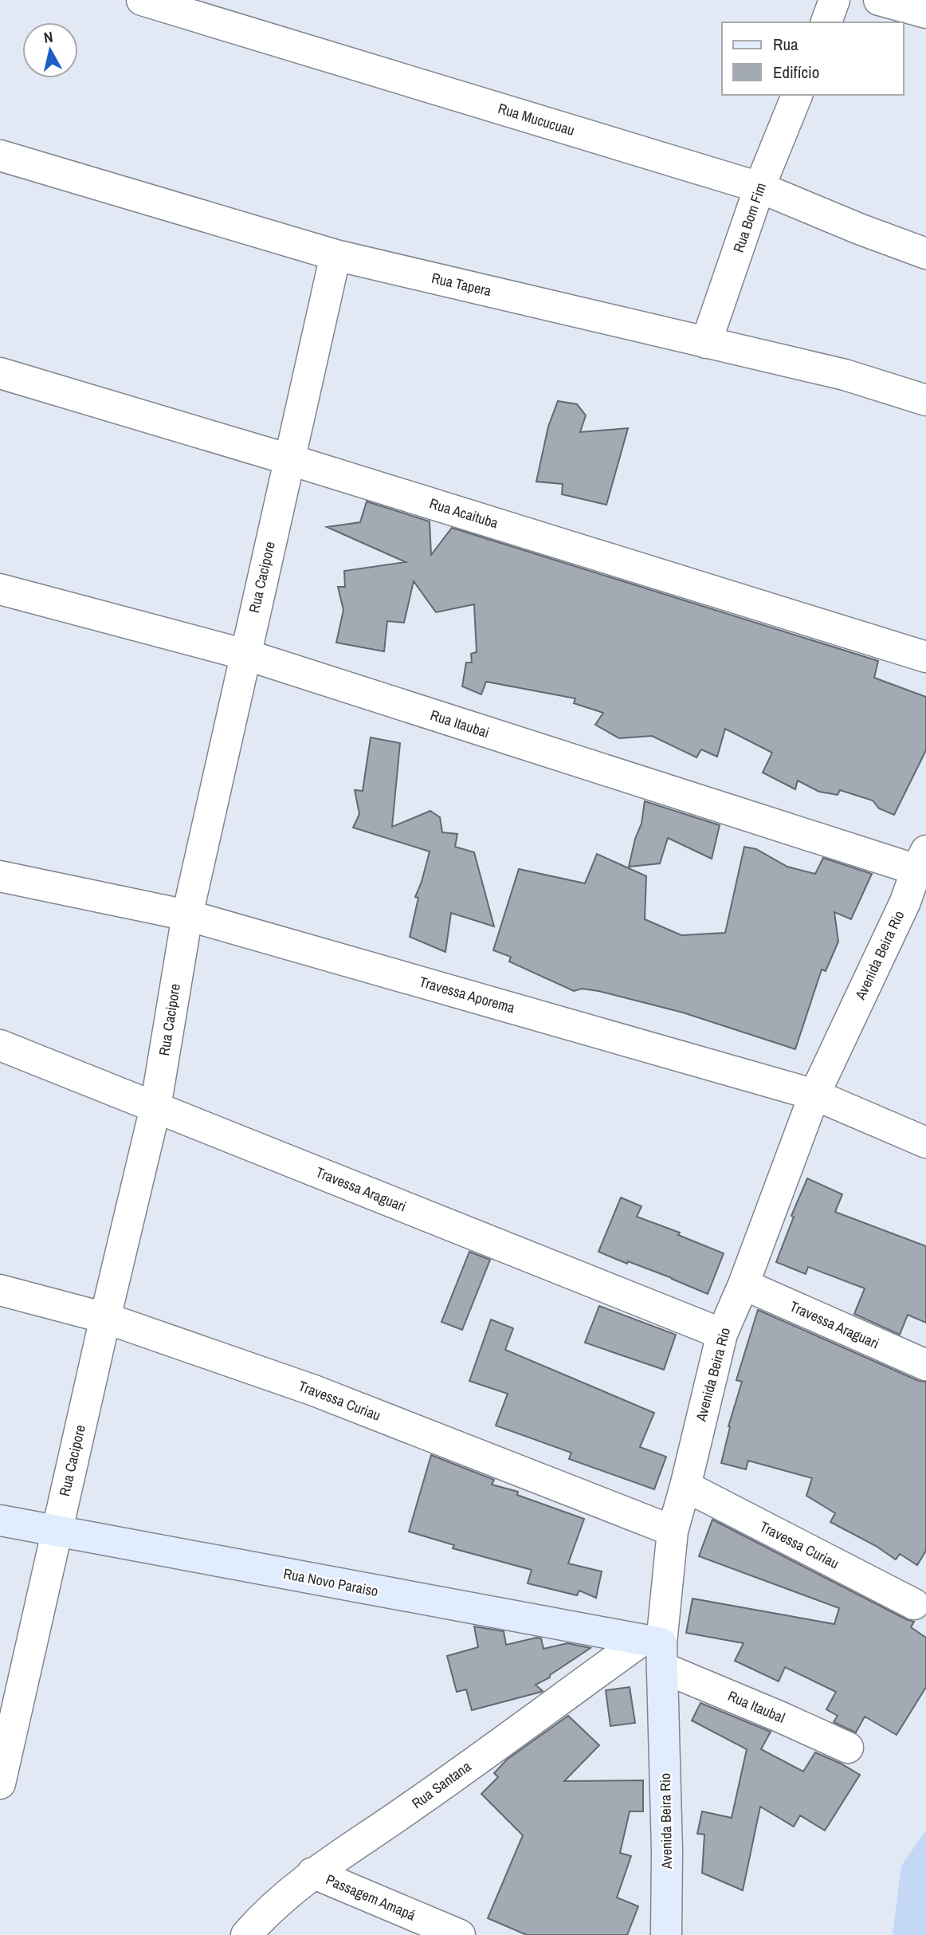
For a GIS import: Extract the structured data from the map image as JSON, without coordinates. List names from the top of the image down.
{
  "streets": {
    "street": [
      "Rua Mucucuau",
      "Rua Bom Fim",
      "Rua Tapera",
      "Rua Acaituba",
      "Rua Cacipore",
      "Rua Itaubai",
      "Avenida Beira Rio",
      "Travessa Aporema",
      "Travessa Araguari",
      "Travessa Curiau",
      "Rua Novo Paraiso",
      "Rua Itaubal",
      "Rua Santana",
      "Passagem Amapá"
    ]
  },
  "crossings": [
    ["Rua Mucucuau", "Rua Bom Fim"],
    ["Rua Bom Fim", "Rua Tapera"],
    ["Rua Tapera", "Rua Cacipore"],
    ["Rua Acaituba", "Rua Cacipore"],
    ["Rua Cacipore", "Rua Itaubai"],
    ["Rua Cacipore", "Travessa Aporema"],
    ["Rua Cacipore", "Travessa Araguari"],
    ["Rua Cacipore", "Travessa Curiau"],
    ["Rua Cacipore", "Rua Novo Paraiso"],
    ["Rua Itaubai", "Avenida Beira Rio"],
    ["Avenida Beira Rio", "Travessa Aporema"],
    ["Avenida Beira Rio", "Travessa Araguari"],
    ["Avenida Beira Rio", "Travessa Curiau"],
    ["Avenida Beira Rio", "Rua Novo Paraiso"],
    ["Avenida Beira Rio", "Rua Itaubal"],
    ["Avenida Beira Rio", "Rua Santana"],
    ["Rua Novo Paraiso", "Rua Itaubal"],
    ["Rua Novo Paraiso", "Rua Santana"],
    ["Rua Itaubal", "Rua Santana"],
    ["Rua Santana", "Passagem Amapá"]
  ],
  "legend": ["Rua", "Edifício"],
  "north": "top"
}
